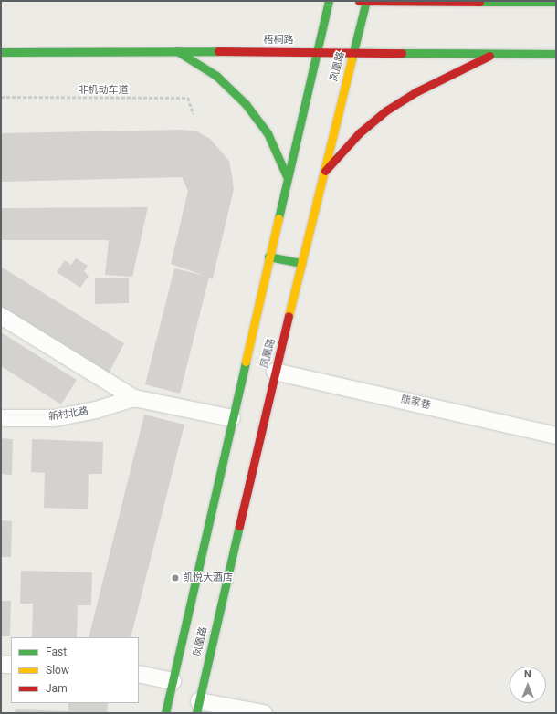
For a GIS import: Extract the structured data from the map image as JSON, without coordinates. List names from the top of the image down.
{
  "streets": {
    "main road": ["梧桐路", "凤凰路"],
    "street": ["熊家巷", "新村北路"],
    "path": ["非机动车道"]
  },
  "crossings": [
    ["梧桐路", "凤凰路"],
    ["凤凰路", "熊家巷"]
  ],
  "places": ["凯悦大酒店"],
  "legend": ["Fast", "Slow", "Jam"],
  "north": "top"
}
